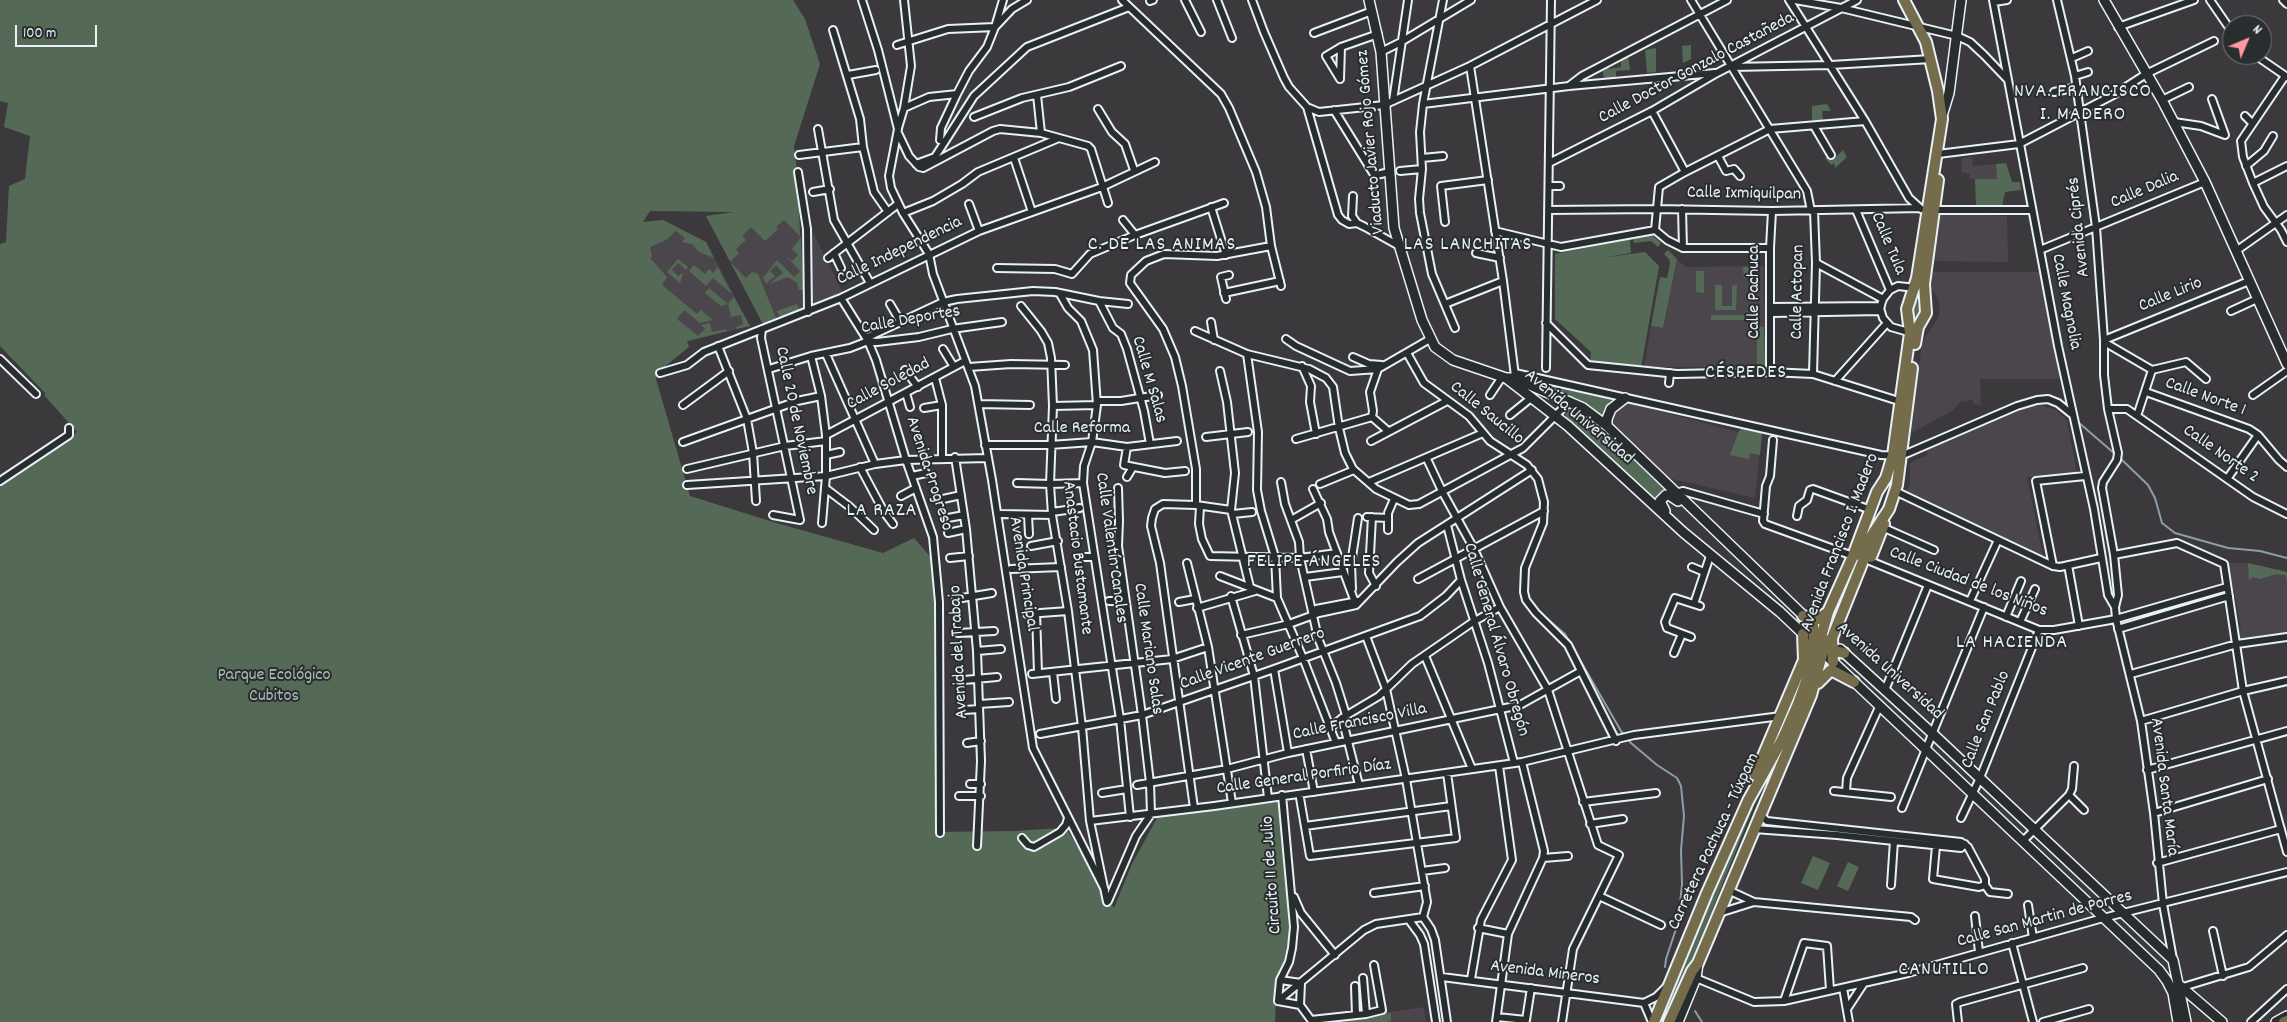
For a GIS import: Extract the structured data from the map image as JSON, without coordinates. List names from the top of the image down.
{
  "streets": {
    "main road": [
      "Viaducto Javier Rojo Gómez",
      "Avenida Universidad",
      "Avenida Francisco I. Madero",
      "Carretera Pachuca - Túxpam"
    ],
    "street": [
      "Calle Doctor Gonzalo Castañeda",
      "Calle Dalia",
      "Calle Ixmiquilpan",
      "Avenida Ciprés",
      "Calle Tula",
      "Calle Independencia",
      "Calle Pachuca",
      "Calle Actopan",
      "Calle Lirio",
      "Calle Magnolia",
      "Calle Deportes",
      "Calle M Salas",
      "Calle Soledad",
      "Calle Norte 1",
      "Calle Saucillo",
      "Calle 20 de Noviembre",
      "Calle Reforma",
      "Calle Norte 2",
      "Avenida Progreso",
      "Calle Valentín Canales",
      "Anastacio Bustamante",
      "Avenida Principal",
      "Calle Ciudad de los Niños",
      "Calle General Álvaro Obregón",
      "Calle Mariano Salas",
      "Avenida del Trabajo",
      "Calle Vicente Guerrero",
      "Calle San Pablo",
      "Calle Francisco Villa",
      "Calle General Porfirio Díaz",
      "Avenida Santa María",
      "Circuito 11 de Julio",
      "Calle San Martin de Porres",
      "Avenida Mineros"
    ]
  },
  "crossings": [
    ["Calle Doctor Gonzalo Castañeda", "Calle Actopan"],
    ["Viaducto Javier Rojo Gómez", "Avenida Universidad"],
    ["Calle Dalia", "Avenida Ciprés"],
    ["Calle Dalia", "Calle Magnolia"],
    ["Calle Ixmiquilpan", "Calle Tula"],
    ["Calle Ixmiquilpan", "Calle Pachuca"],
    ["Calle Ixmiquilpan", "Calle Actopan"],
    ["Calle Ixmiquilpan", "Calle Magnolia"],
    ["Calle Ixmiquilpan", "Avenida Francisco I. Madero"],
    ["Avenida Ciprés", "Calle Lirio"],
    ["Avenida Ciprés", "Calle Norte 1"],
    ["Avenida Ciprés", "Calle Norte 2"],
    ["Calle Independencia", "Calle 20 de Noviembre"],
    ["Calle Independencia", "Avenida Progreso"],
    ["Calle Independencia", "Avenida Principal"],
    ["Calle Lirio", "Calle Norte 1"],
    ["Calle Magnolia", "Avenida Santa María"],
    ["Calle Deportes", "Calle 20 de Noviembre"],
    ["Calle Deportes", "Avenida Progreso"],
    ["Calle Deportes", "Avenida Principal"],
    ["Calle M Salas", "Calle Reforma"],
    ["Calle Soledad", "Avenida Progreso"],
    ["Calle Soledad", "Avenida Principal"],
    ["Avenida Universidad", "Calle San Pablo"],
    ["Avenida Universidad", "Avenida Santa María"],
    ["Avenida Universidad", "Calle San Martin de Porres"],
    ["Calle Reforma", "Calle Valentín Canales"],
    ["Calle Reforma", "Anastacio Bustamante"],
    ["Calle Reforma", "Avenida Principal"],
    ["Avenida Francisco I. Madero", "Carretera Pachuca - Túxpam"],
    ["Calle Valentín Canales", "Calle Vicente Guerrero"],
    ["Calle Valentín Canales", "Calle General Porfirio Díaz"],
    ["Anastacio Bustamante", "Avenida Principal"],
    ["Anastacio Bustamante", "Calle Vicente Guerrero"],
    ["Anastacio Bustamante", "Calle General Porfirio Díaz"],
    ["Calle Ciudad de los Niños", "Calle San Pablo"],
    ["Calle Ciudad de los Niños", "Avenida Santa María"],
    ["Calle General Álvaro Obregón", "Calle Vicente Guerrero"],
    ["Calle General Álvaro Obregón", "Calle Francisco Villa"],
    ["Calle General Álvaro Obregón", "Calle General Porfirio Díaz"],
    ["Calle Mariano Salas", "Calle Vicente Guerrero"],
    ["Calle Mariano Salas", "Calle Francisco Villa"],
    ["Calle Mariano Salas", "Calle General Porfirio Díaz"],
    ["Calle General Porfirio Díaz", "Circuito 11 de Julio"],
    ["Avenida Santa María", "Calle San Martin de Porres"],
    ["Carretera Pachuca - Túxpam", "Calle San Martin de Porres"]
  ],
  "districts": [
    "NVA. FRANCISCO I. MADERO",
    "C. DE LAS ANIMAS",
    "LAS LANCHITAS",
    "CÉSPEDES",
    "LA RAZA",
    "FELIPE ÁNGELES",
    "LA HACIENDA",
    "CANUTILLO"
  ],
  "parks": ["Parque Ecológico Cubitos"],
  "scale_bar": "100 m",
  "north": "top right"
}
